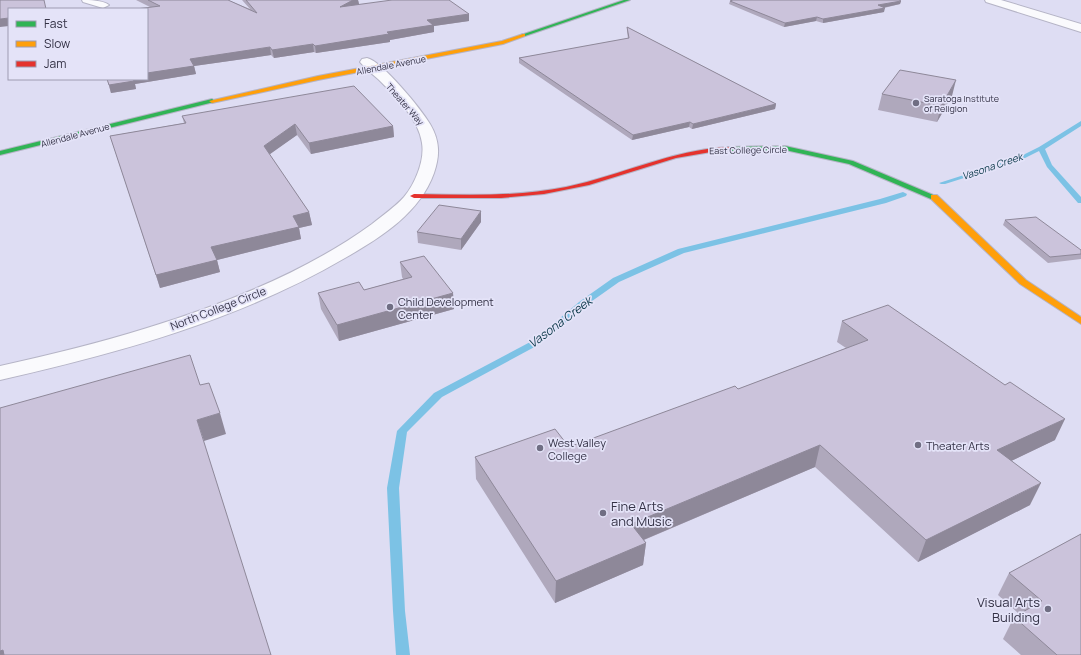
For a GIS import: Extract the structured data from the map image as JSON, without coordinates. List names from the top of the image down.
{
  "streets": {
    "street": [
      "Allendale Avenue",
      "Theater Way",
      "East College Circle",
      "North College Circle"
    ]
  },
  "crossings": [
    ["Allendale Avenue", "Theater Way"],
    ["Theater Way", "East College Circle"],
    ["Theater Way", "North College Circle"],
    ["East College Circle", "North College Circle"]
  ],
  "water": ["Vasona Creek"],
  "places": [
    "Saratoga Institute of Religion",
    "Child Development Center",
    "Theater Arts",
    "West Valley College",
    "Fine Arts and Music",
    "Visual Arts Building"
  ],
  "legend": ["Fast", "Slow", "Jam"]
}
